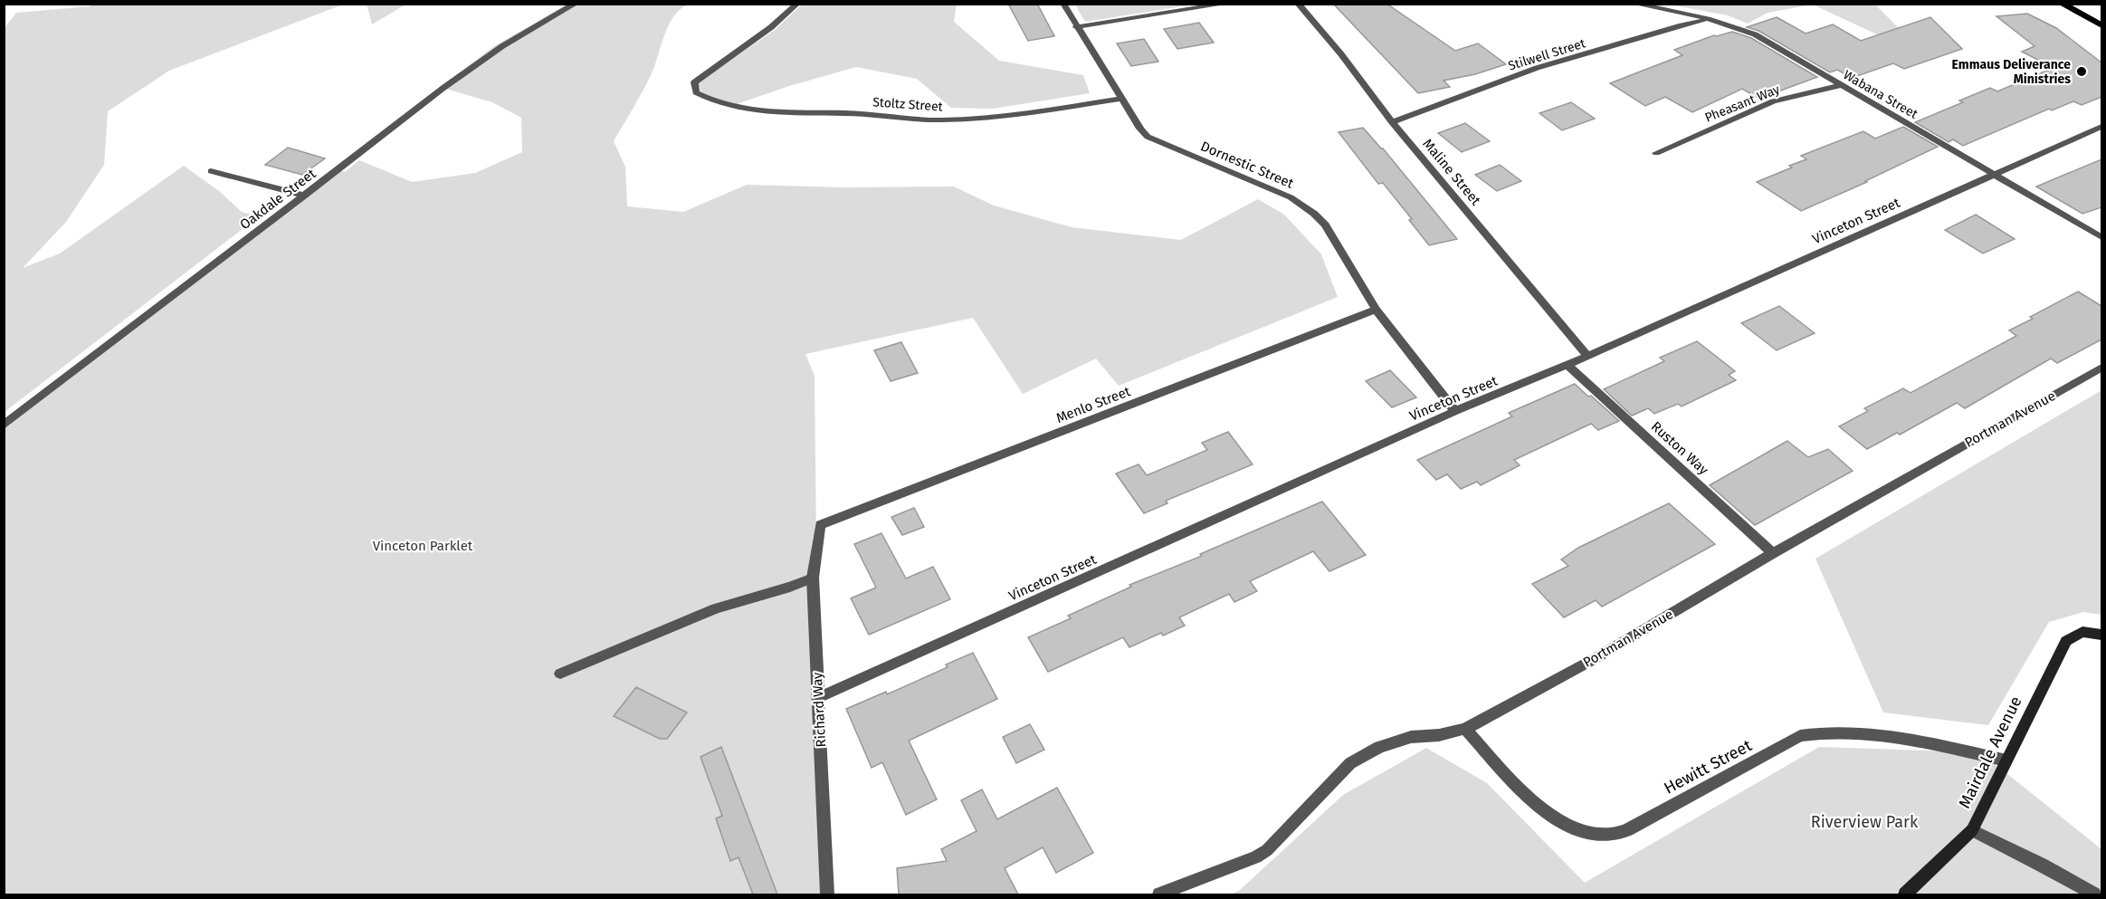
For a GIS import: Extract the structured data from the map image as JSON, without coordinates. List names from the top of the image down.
{
  "streets": {
    "street": [
      "Stilwell Street",
      "Wabana Street",
      "Pheasant Way",
      "Stoltz Street",
      "Dornestic Street",
      "Maline Street",
      "Oakdale Street",
      "Vinceton Street",
      "Menlo Street",
      "Portman Avenue",
      "Ruston Way",
      "Richard Way",
      "Mairdale Avenue",
      "Hewitt Street"
    ]
  },
  "crossings": [
    ["Stilwell Street", "Wabana Street"],
    ["Stilwell Street", "Maline Street"],
    ["Wabana Street", "Pheasant Way"],
    ["Wabana Street", "Vinceton Street"],
    ["Stoltz Street", "Dornestic Street"],
    ["Dornestic Street", "Vinceton Street"],
    ["Dornestic Street", "Menlo Street"],
    ["Maline Street", "Vinceton Street"],
    ["Vinceton Street", "Ruston Way"],
    ["Vinceton Street", "Richard Way"],
    ["Menlo Street", "Richard Way"],
    ["Portman Avenue", "Ruston Way"],
    ["Portman Avenue", "Hewitt Street"],
    ["Mairdale Avenue", "Hewitt Street"]
  ],
  "parks": ["Vinceton Parklet", "Riverview Park"],
  "places": ["Emmaus Deliverance Ministries"]
}
